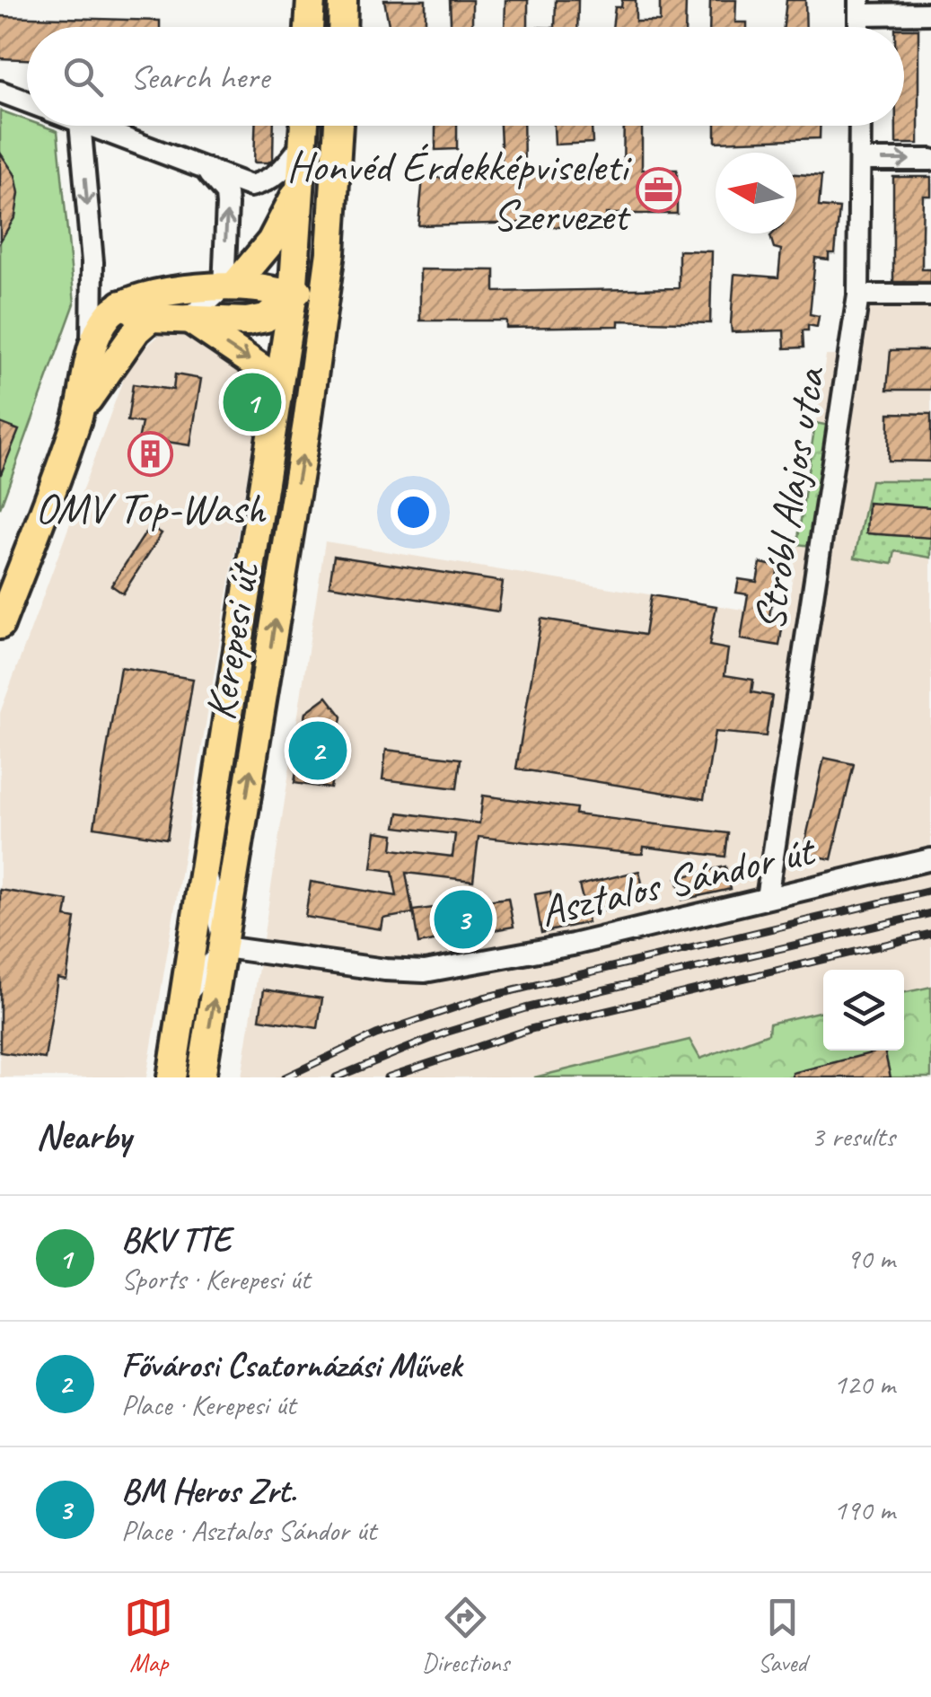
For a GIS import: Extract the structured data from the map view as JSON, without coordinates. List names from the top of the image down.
{
  "streets": {
    "main road": ["Kerepesi út"],
    "street": ["Stróbl Alajos utca", "Asztalos Sándor út"]
  },
  "crossings": [
    ["Stróbl Alajos utca", "Asztalos Sándor út"],
    ["Kerepesi út", "Asztalos Sándor út"]
  ],
  "places": {
    "office": ["Honvéd Érdekképviseleti Szervezet"],
    "building": ["OMV Top-Wash"]
  },
  "north": "left",
  "page": {
    "search": "Search here",
    "pins": ["1", "2", "3"],
    "heading": ["Nearby", "3 results"],
    "list": [
      {
        "mark": "1",
        "name": "BKV TTE",
        "note": "Sports · Kerepesi út",
        "value": "90 m"
      },
      {
        "mark": "2",
        "name": "Fővárosi Csatornázási Művek",
        "note": "Place · Kerepesi út",
        "value": "120 m"
      },
      {
        "mark": "3",
        "name": "BM Heros Zrt.",
        "note": "Place · Asztalos Sándor út",
        "value": "190 m"
      }
    ],
    "nav": ["Map", "Directions", "Saved"]
  }
}
